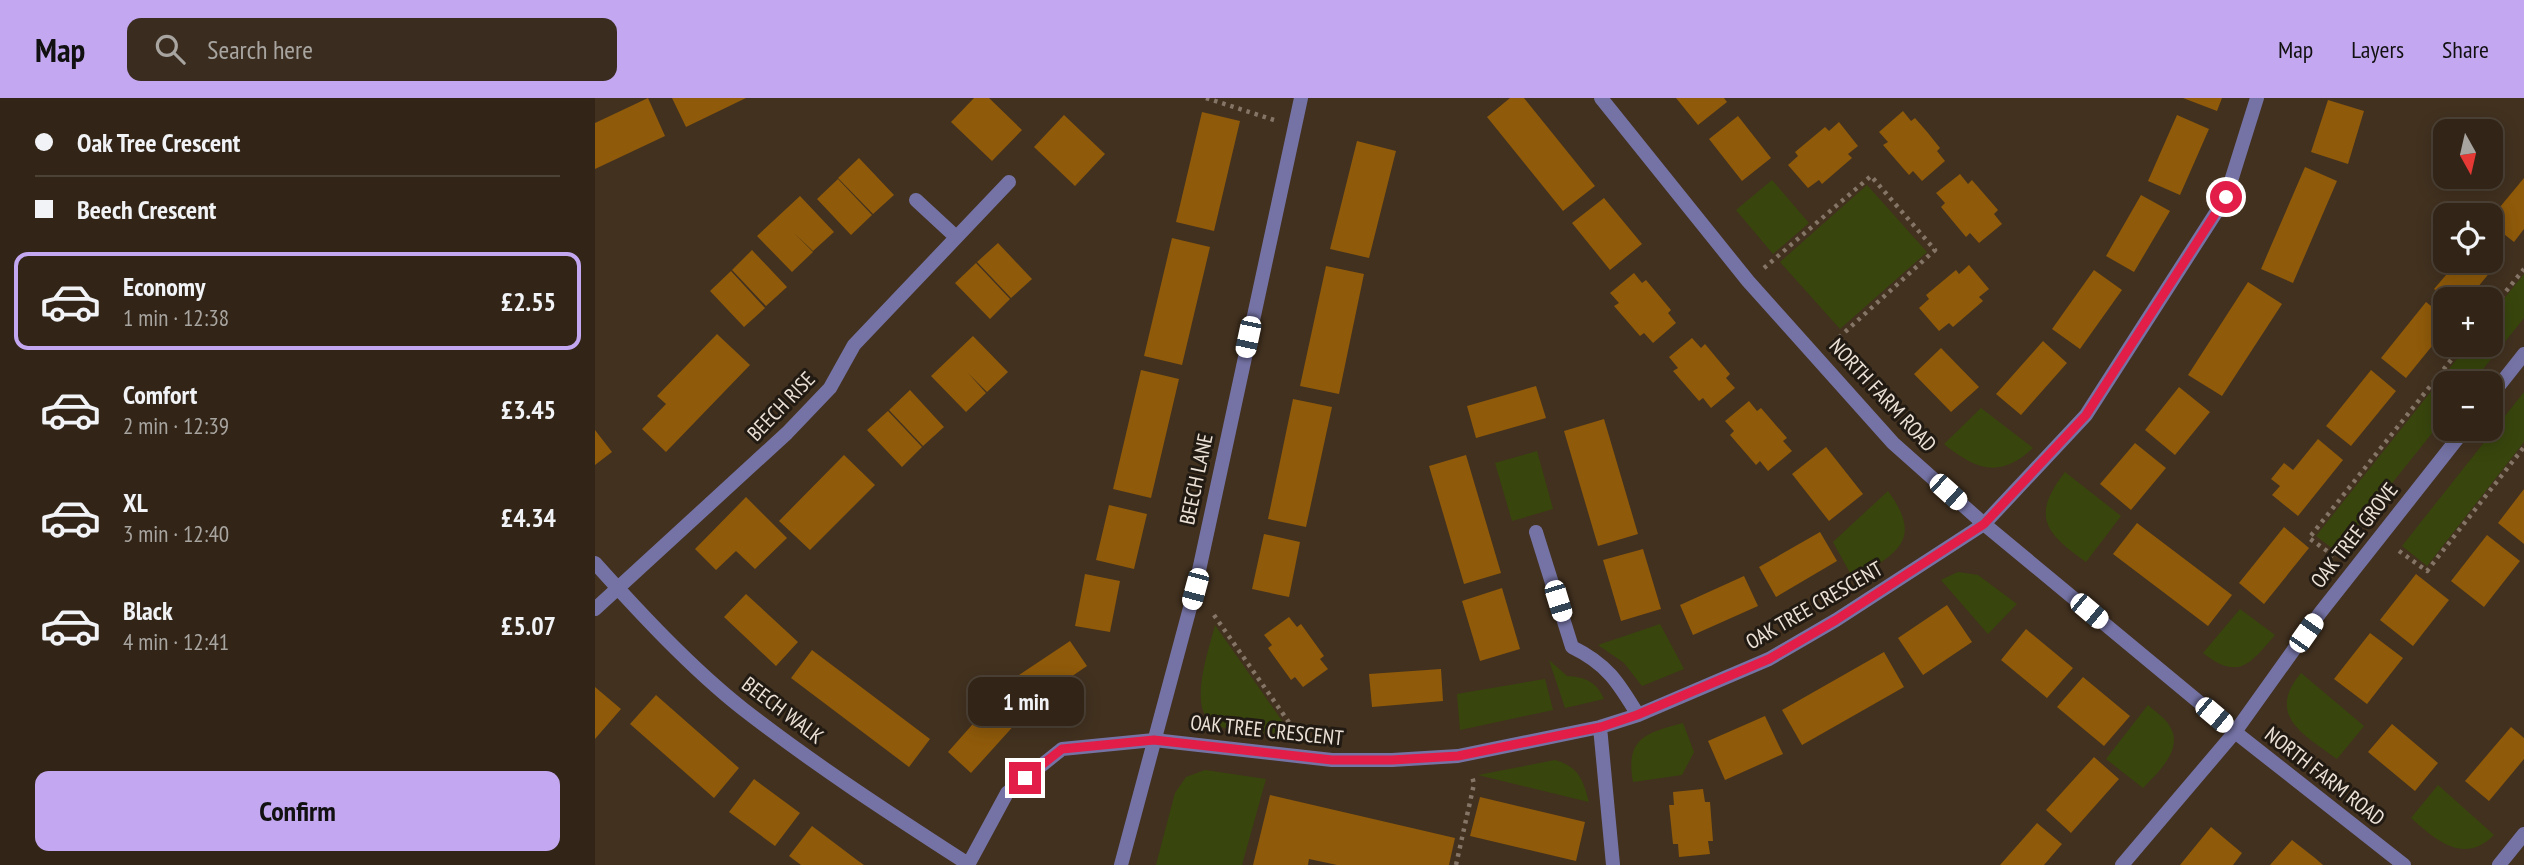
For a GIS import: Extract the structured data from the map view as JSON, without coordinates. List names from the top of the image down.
{
  "streets": {
    "street": [
      "NORTH FARM ROAD",
      "BEECH RISE",
      "BEECH LANE",
      "OAK TREE GROVE",
      "OAK TREE CRESCENT",
      "BEECH WALK"
    ]
  },
  "crossings": [
    ["NORTH FARM ROAD", "OAK TREE GROVE"],
    ["NORTH FARM ROAD", "OAK TREE CRESCENT"],
    ["BEECH RISE", "BEECH WALK"],
    ["BEECH LANE", "OAK TREE CRESCENT"],
    ["OAK TREE CRESCENT", "BEECH WALK"]
  ],
  "north": "bottom",
  "page": {
    "header": "Map",
    "search": "Search here",
    "nav": ["Map", "Layers", "Share"],
    "banner": ["Oak Tree Crescent", "Beech Crescent"],
    "map_buttons": ["+", "−"],
    "list": [
      {
        "name": "Economy",
        "note": "1 min · 12:38",
        "value": "£2.55"
      },
      {
        "name": "Comfort",
        "note": "2 min · 12:39",
        "value": "£3.45"
      },
      {
        "name": "XL",
        "note": "3 min · 12:40",
        "value": "£4.34"
      },
      {
        "name": "Black",
        "note": "4 min · 12:41",
        "value": "£5.07"
      }
    ],
    "bubble": "1 min",
    "buttons": "Confirm"
  }
}
